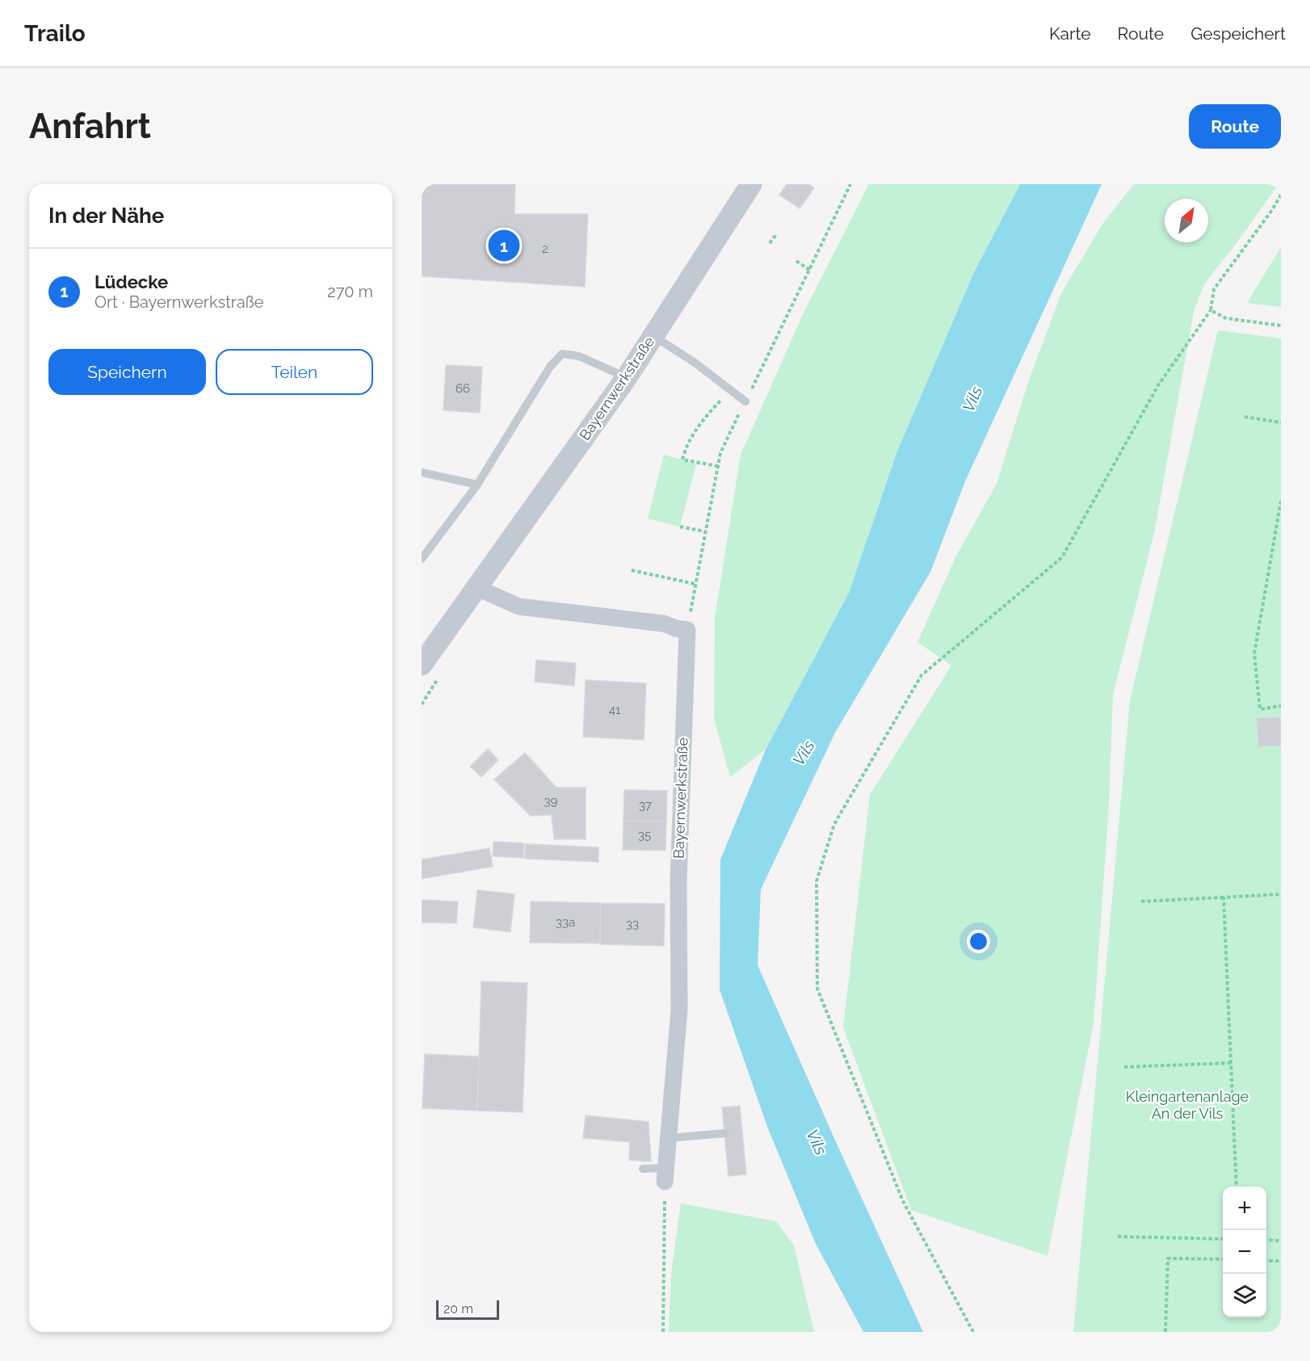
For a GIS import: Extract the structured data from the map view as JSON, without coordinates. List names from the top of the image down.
{
  "streets": {
    "street": ["Bayernwerkstraße"]
  },
  "water": ["Vils"],
  "parks": ["Kleingartenanlage An der Vils"],
  "house_numbers": [
    "2",
    "66",
    "41",
    "39",
    "37",
    "35",
    "33a",
    "33"
  ],
  "scale_bar": "20 m",
  "north": "top right",
  "page": {
    "header": "Trailo",
    "nav": ["Karte", "Route", "Gespeichert"],
    "buttons": [
      "Route",
      ["Speichern", "Teilen"]
    ],
    "title": "Anfahrt",
    "heading": "In der Nähe",
    "pins": "1",
    "list": [
      {
        "mark": "1",
        "name": "Lüdecke",
        "note": "Ort · Bayernwerkstraße",
        "value": "270 m"
      }
    ],
    "map_buttons": ["+", "−"],
    "scale": "20 m"
  }
}
